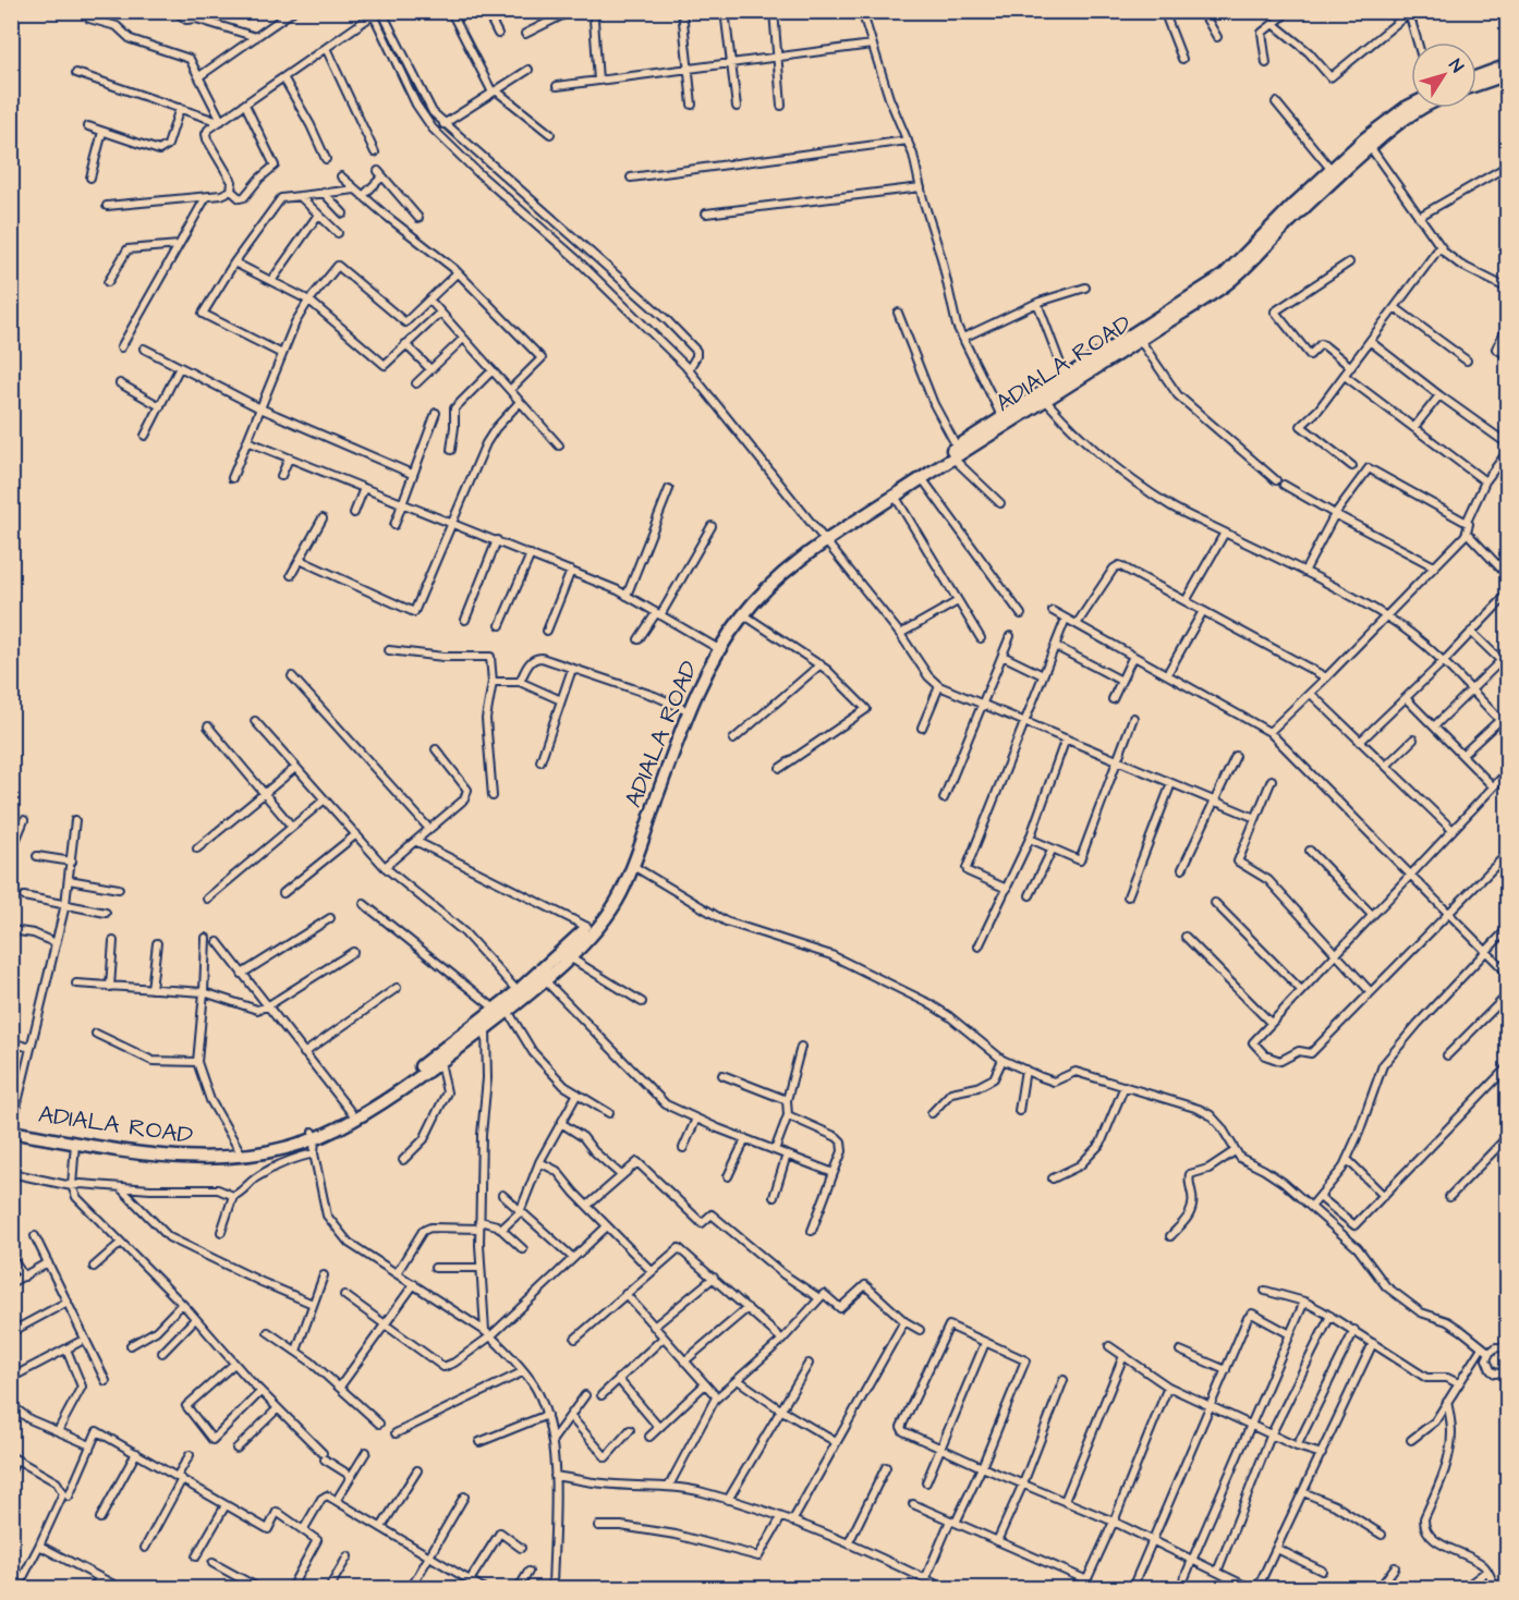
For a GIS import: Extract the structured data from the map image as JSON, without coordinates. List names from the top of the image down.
{
  "streets": {
    "main road": ["ADIALA ROAD"]
  },
  "north": "top right"
}
